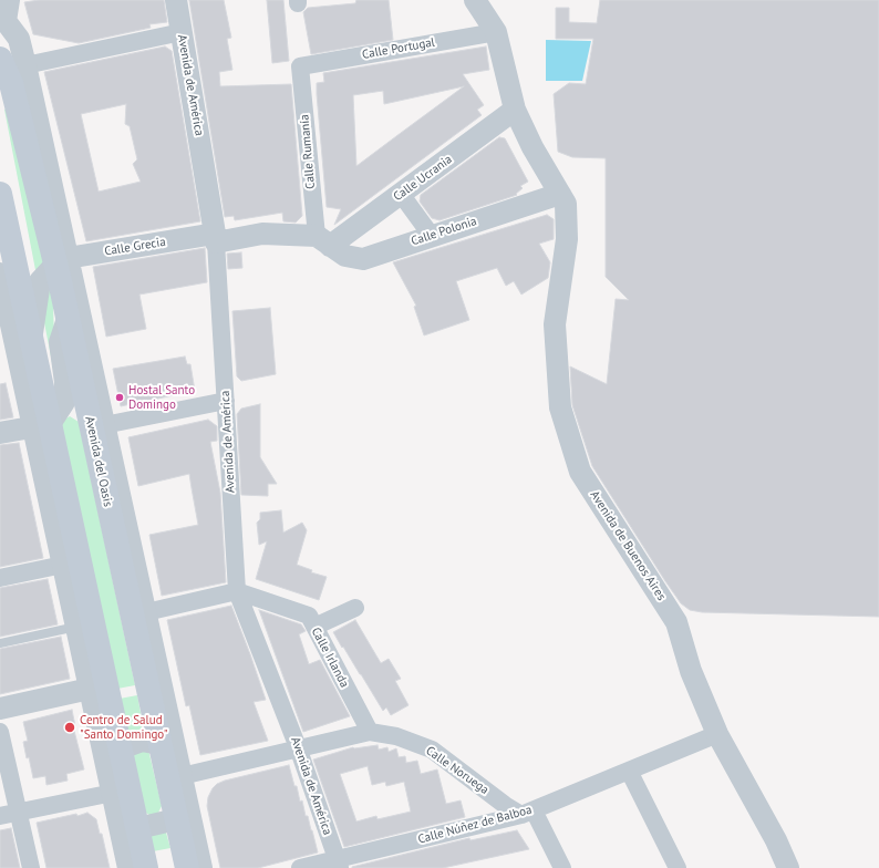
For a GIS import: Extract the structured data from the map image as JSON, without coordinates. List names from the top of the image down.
{
  "streets": {
    "main road": ["Avenida del Oasis"],
    "street": [
      "Calle Portugal",
      "Avenida de América",
      "Calle Rumanía",
      "Calle Ucrania",
      "Calle Polonia",
      "Calle Grecia",
      "Avenida de Buenos Aires",
      "Calle Irlanda",
      "Calle Noruega",
      "Calle Núñez de Balboa"
    ]
  },
  "crossings": [
    ["Calle Portugal", "Calle Rumanía"],
    ["Avenida de América", "Calle Grecia"],
    ["Avenida de América", "Calle Irlanda"],
    ["Avenida de América", "Calle Noruega"],
    ["Avenida de América", "Calle Núñez de Balboa"],
    ["Calle Rumanía", "Calle Ucrania"],
    ["Calle Rumanía", "Calle Polonia"],
    ["Calle Rumanía", "Calle Grecia"],
    ["Calle Ucrania", "Calle Polonia"],
    ["Calle Ucrania", "Calle Grecia"],
    ["Calle Polonia", "Calle Grecia"],
    ["Calle Polonia", "Avenida de Buenos Aires"],
    ["Calle Grecia", "Avenida del Oasis"],
    ["Avenida del Oasis", "Calle Noruega"],
    ["Avenida de Buenos Aires", "Calle Núñez de Balboa"],
    ["Calle Irlanda", "Calle Noruega"],
    ["Calle Noruega", "Calle Núñez de Balboa"]
  ],
  "places": ["Hostal Santo Domingo", "Centro de Salud \"Santo Domingo\""]
}
